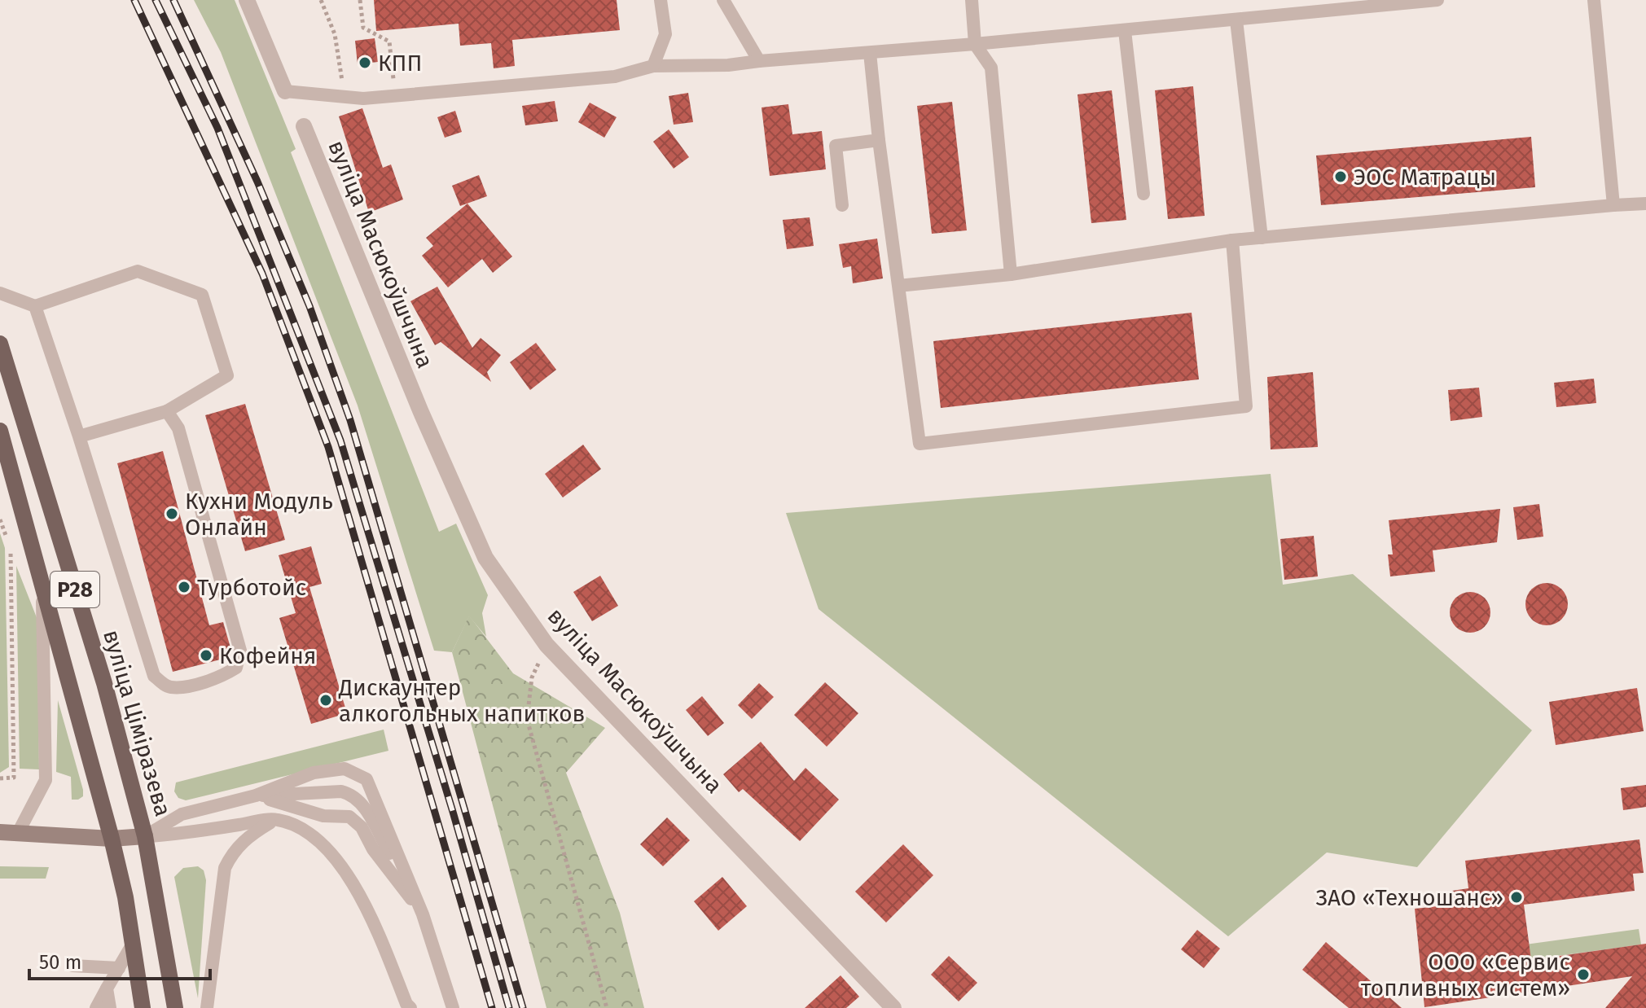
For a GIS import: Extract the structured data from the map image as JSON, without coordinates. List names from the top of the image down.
{
  "streets": {
    "main road": ["Р28", "вуліца Ціміразева"],
    "street": ["вуліца Масюкоўшчына"]
  },
  "places": [
    "КПП",
    "ЭОС Матрацы",
    "Кухни Модуль Онлайн",
    "Турботойс",
    "Кофейня",
    "Дискаунтер алкогольных напитков",
    "ЗАО «Техношанс»",
    "ООО «Сервис топливных систем»"
  ],
  "scale_bar": "50 m"
}
